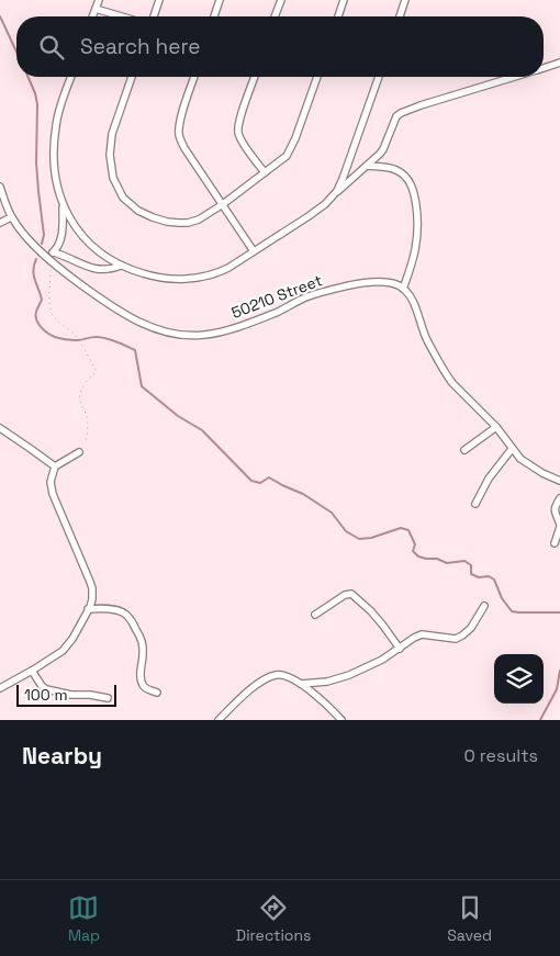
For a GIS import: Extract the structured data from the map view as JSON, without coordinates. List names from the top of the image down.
{
  "streets": {
    "street": ["50210 Street"]
  },
  "scale_bar": "100 m",
  "page": {
    "search": "Search here",
    "scale": "100 m",
    "heading": ["Nearby", "0 results"],
    "nav": ["Map", "Directions", "Saved"]
  }
}
